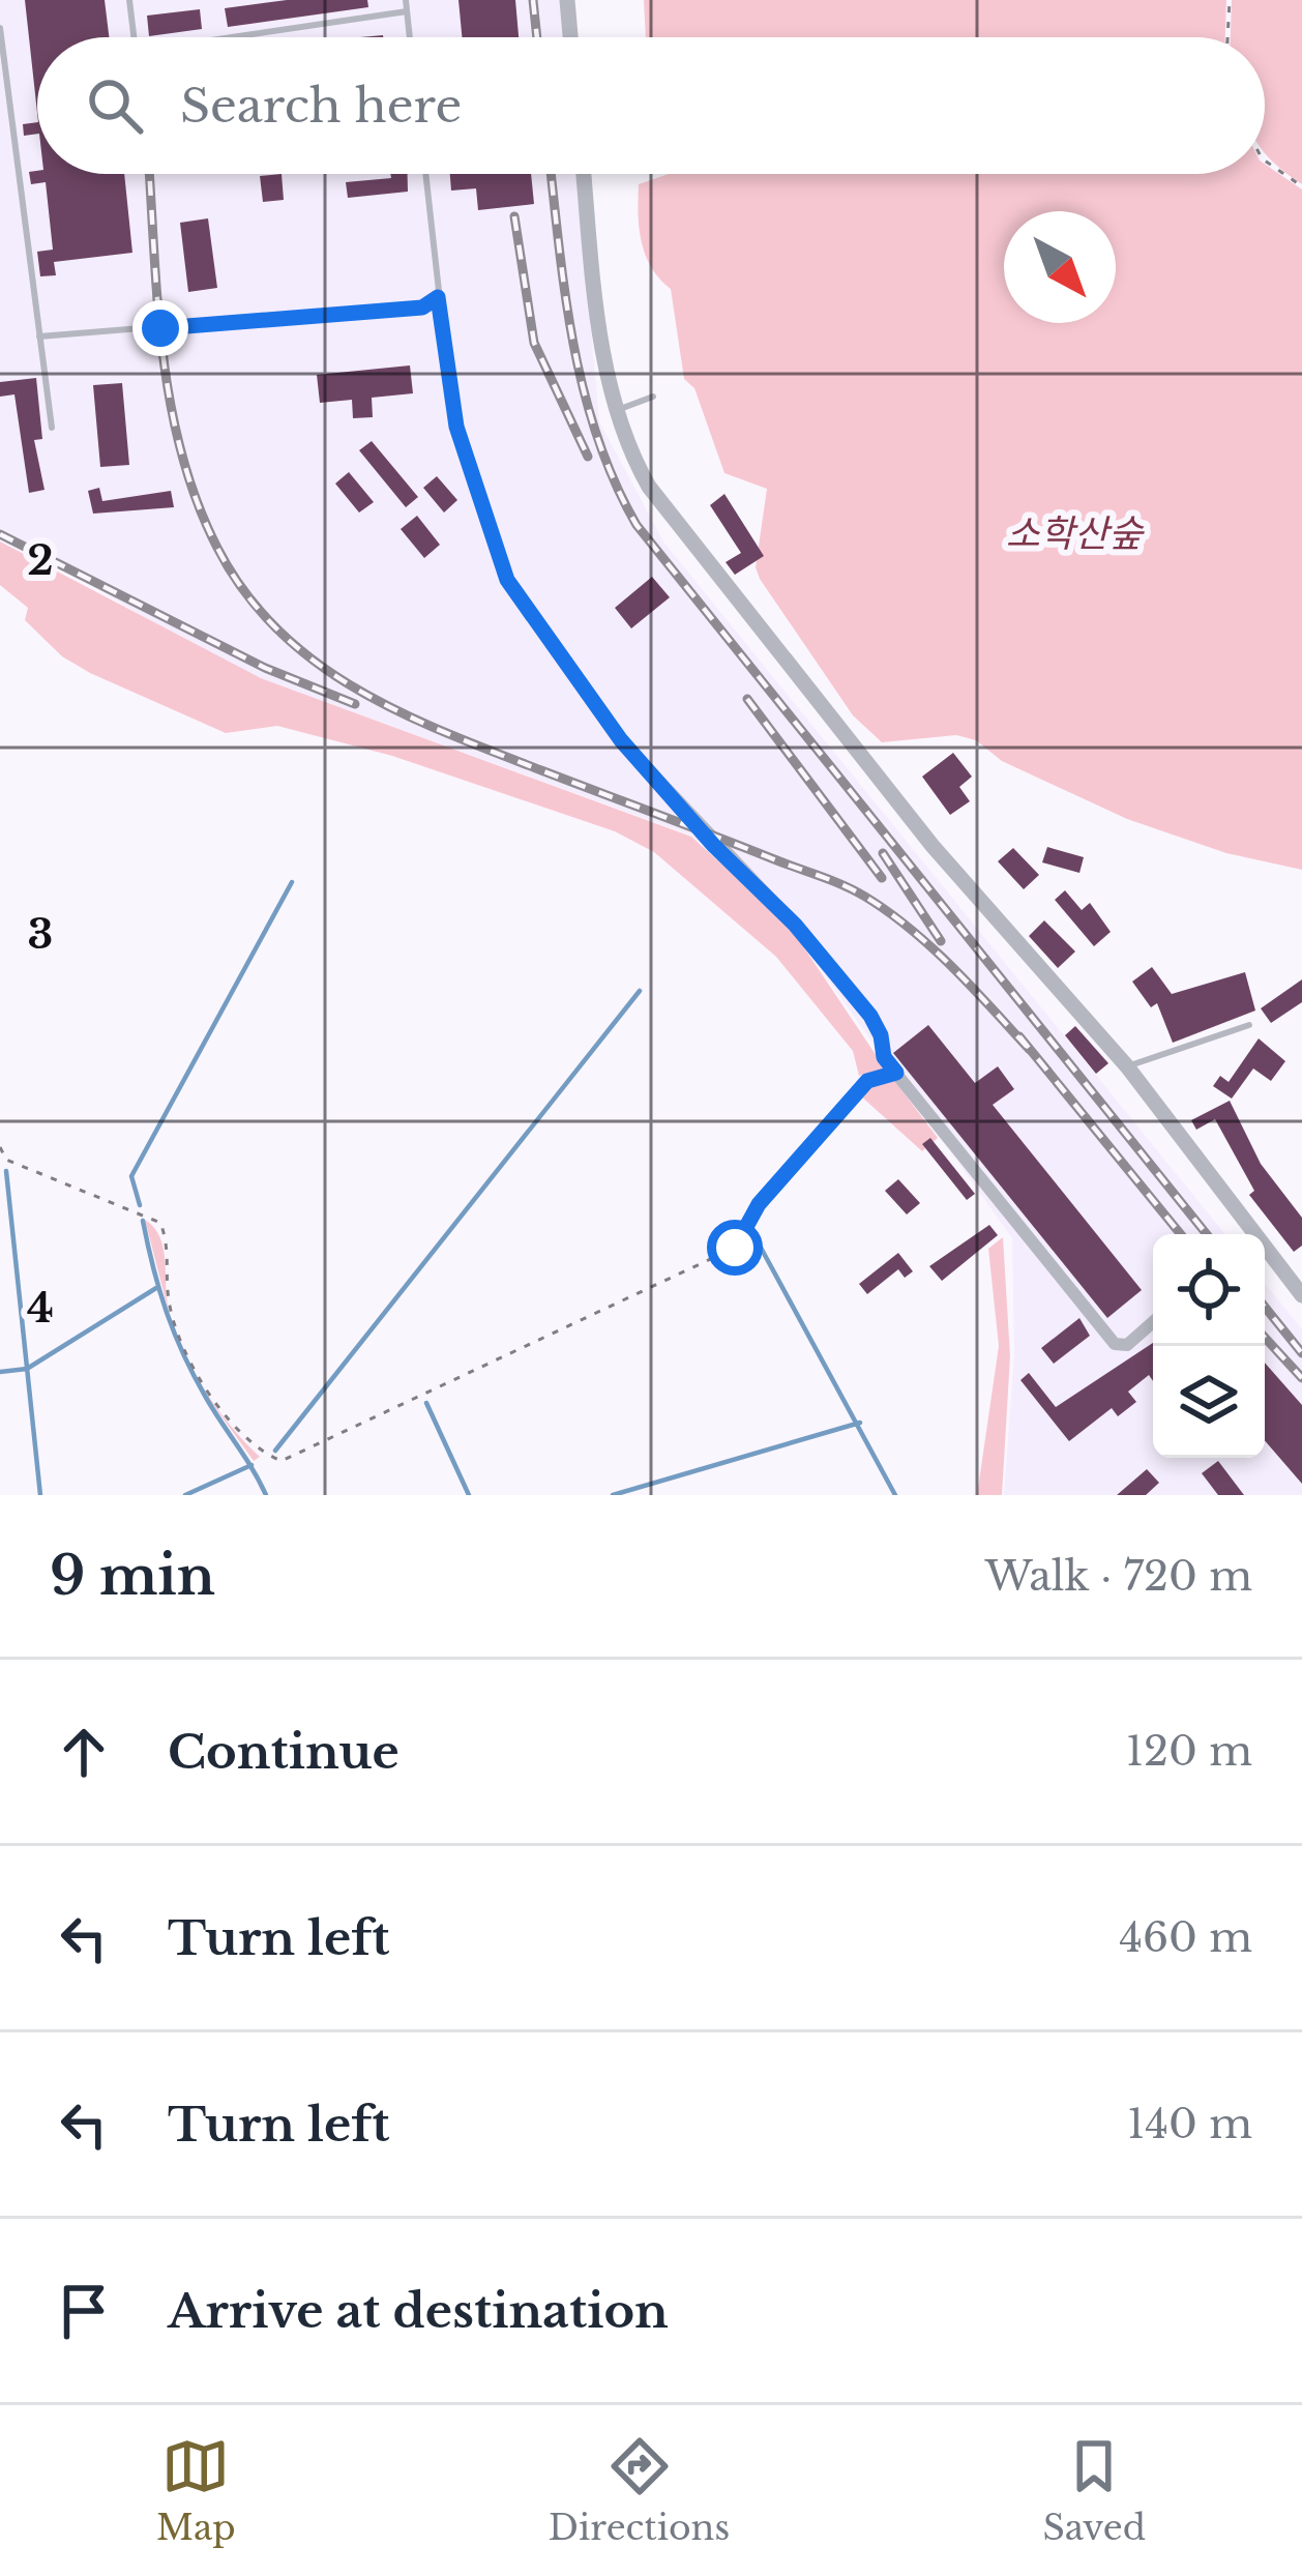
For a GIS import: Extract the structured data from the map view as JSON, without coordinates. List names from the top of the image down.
{
  "parks": ["소학산숲"],
  "north": "bottom right",
  "page": {
    "search": "Search here",
    "heading": ["9 min", "Walk · 720 m"],
    "list": [
      ["Continue", "120 m"],
      ["Turn left", "460 m"],
      ["Turn left", "140 m"],
      "Arrive at destination"
    ],
    "nav": ["Map", "Directions", "Saved"]
  },
  "grid": {
    "rows": ["2", "3", "4"]
  }
}
